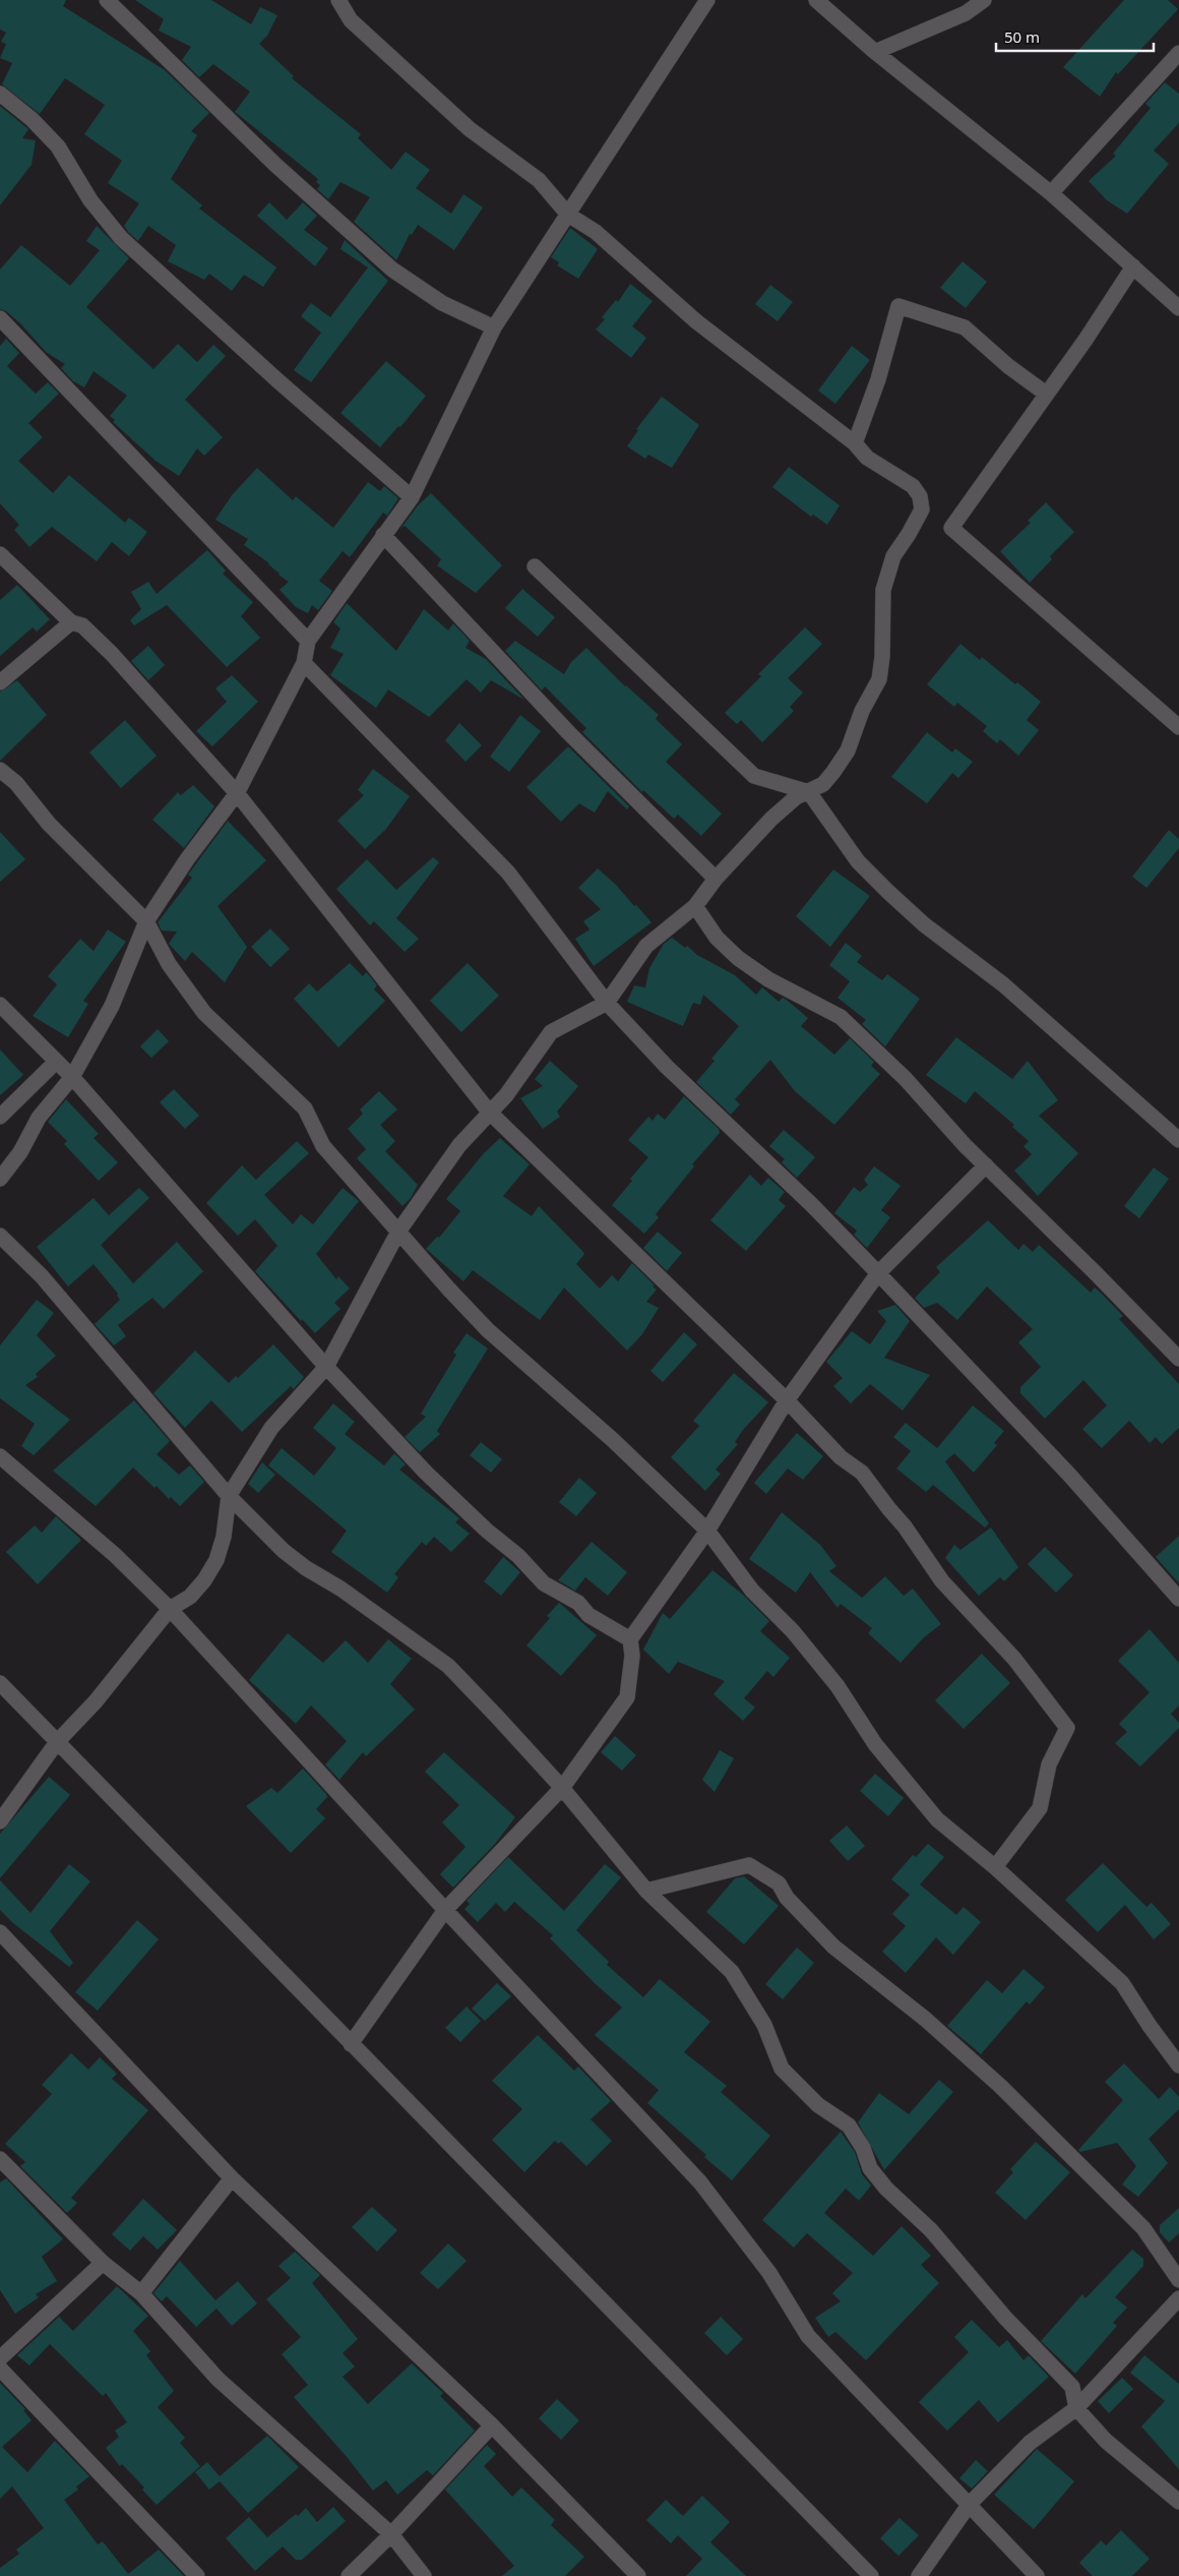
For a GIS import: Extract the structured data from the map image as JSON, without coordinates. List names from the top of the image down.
{
  "scale_bar": "50 m"
}
